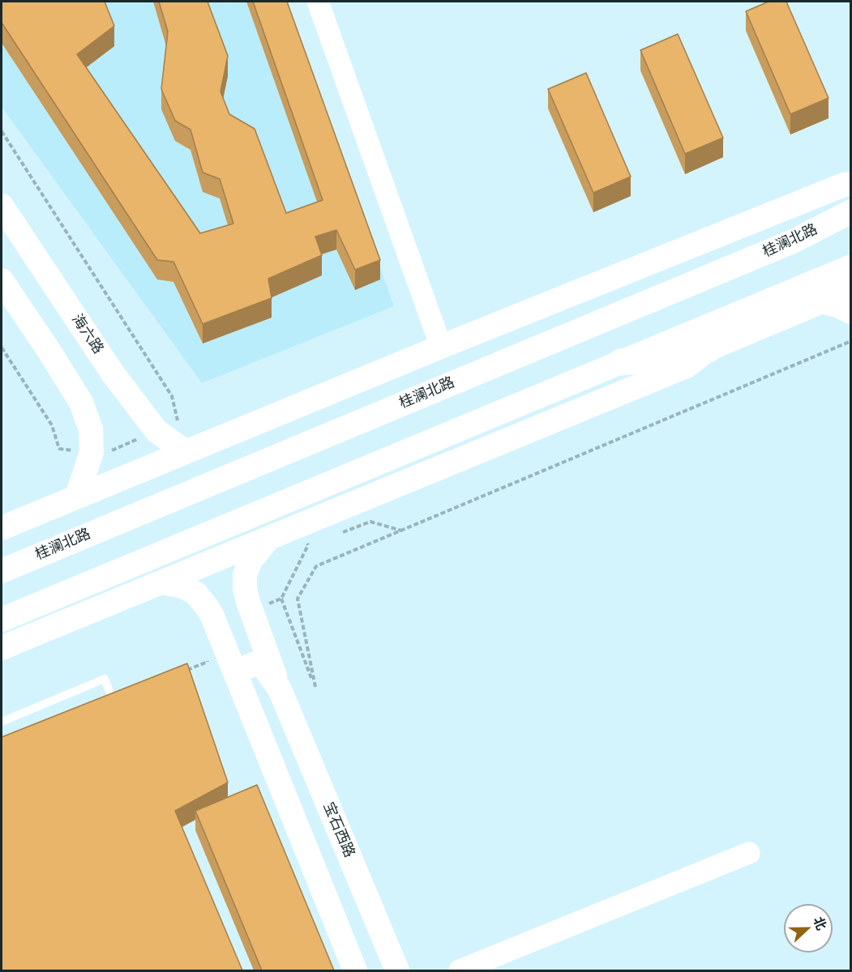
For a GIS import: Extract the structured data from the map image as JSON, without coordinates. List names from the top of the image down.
{
  "streets": {
    "main road": ["桂澜北路", "海六路", "宝石西路"]
  },
  "north": "right"
}
